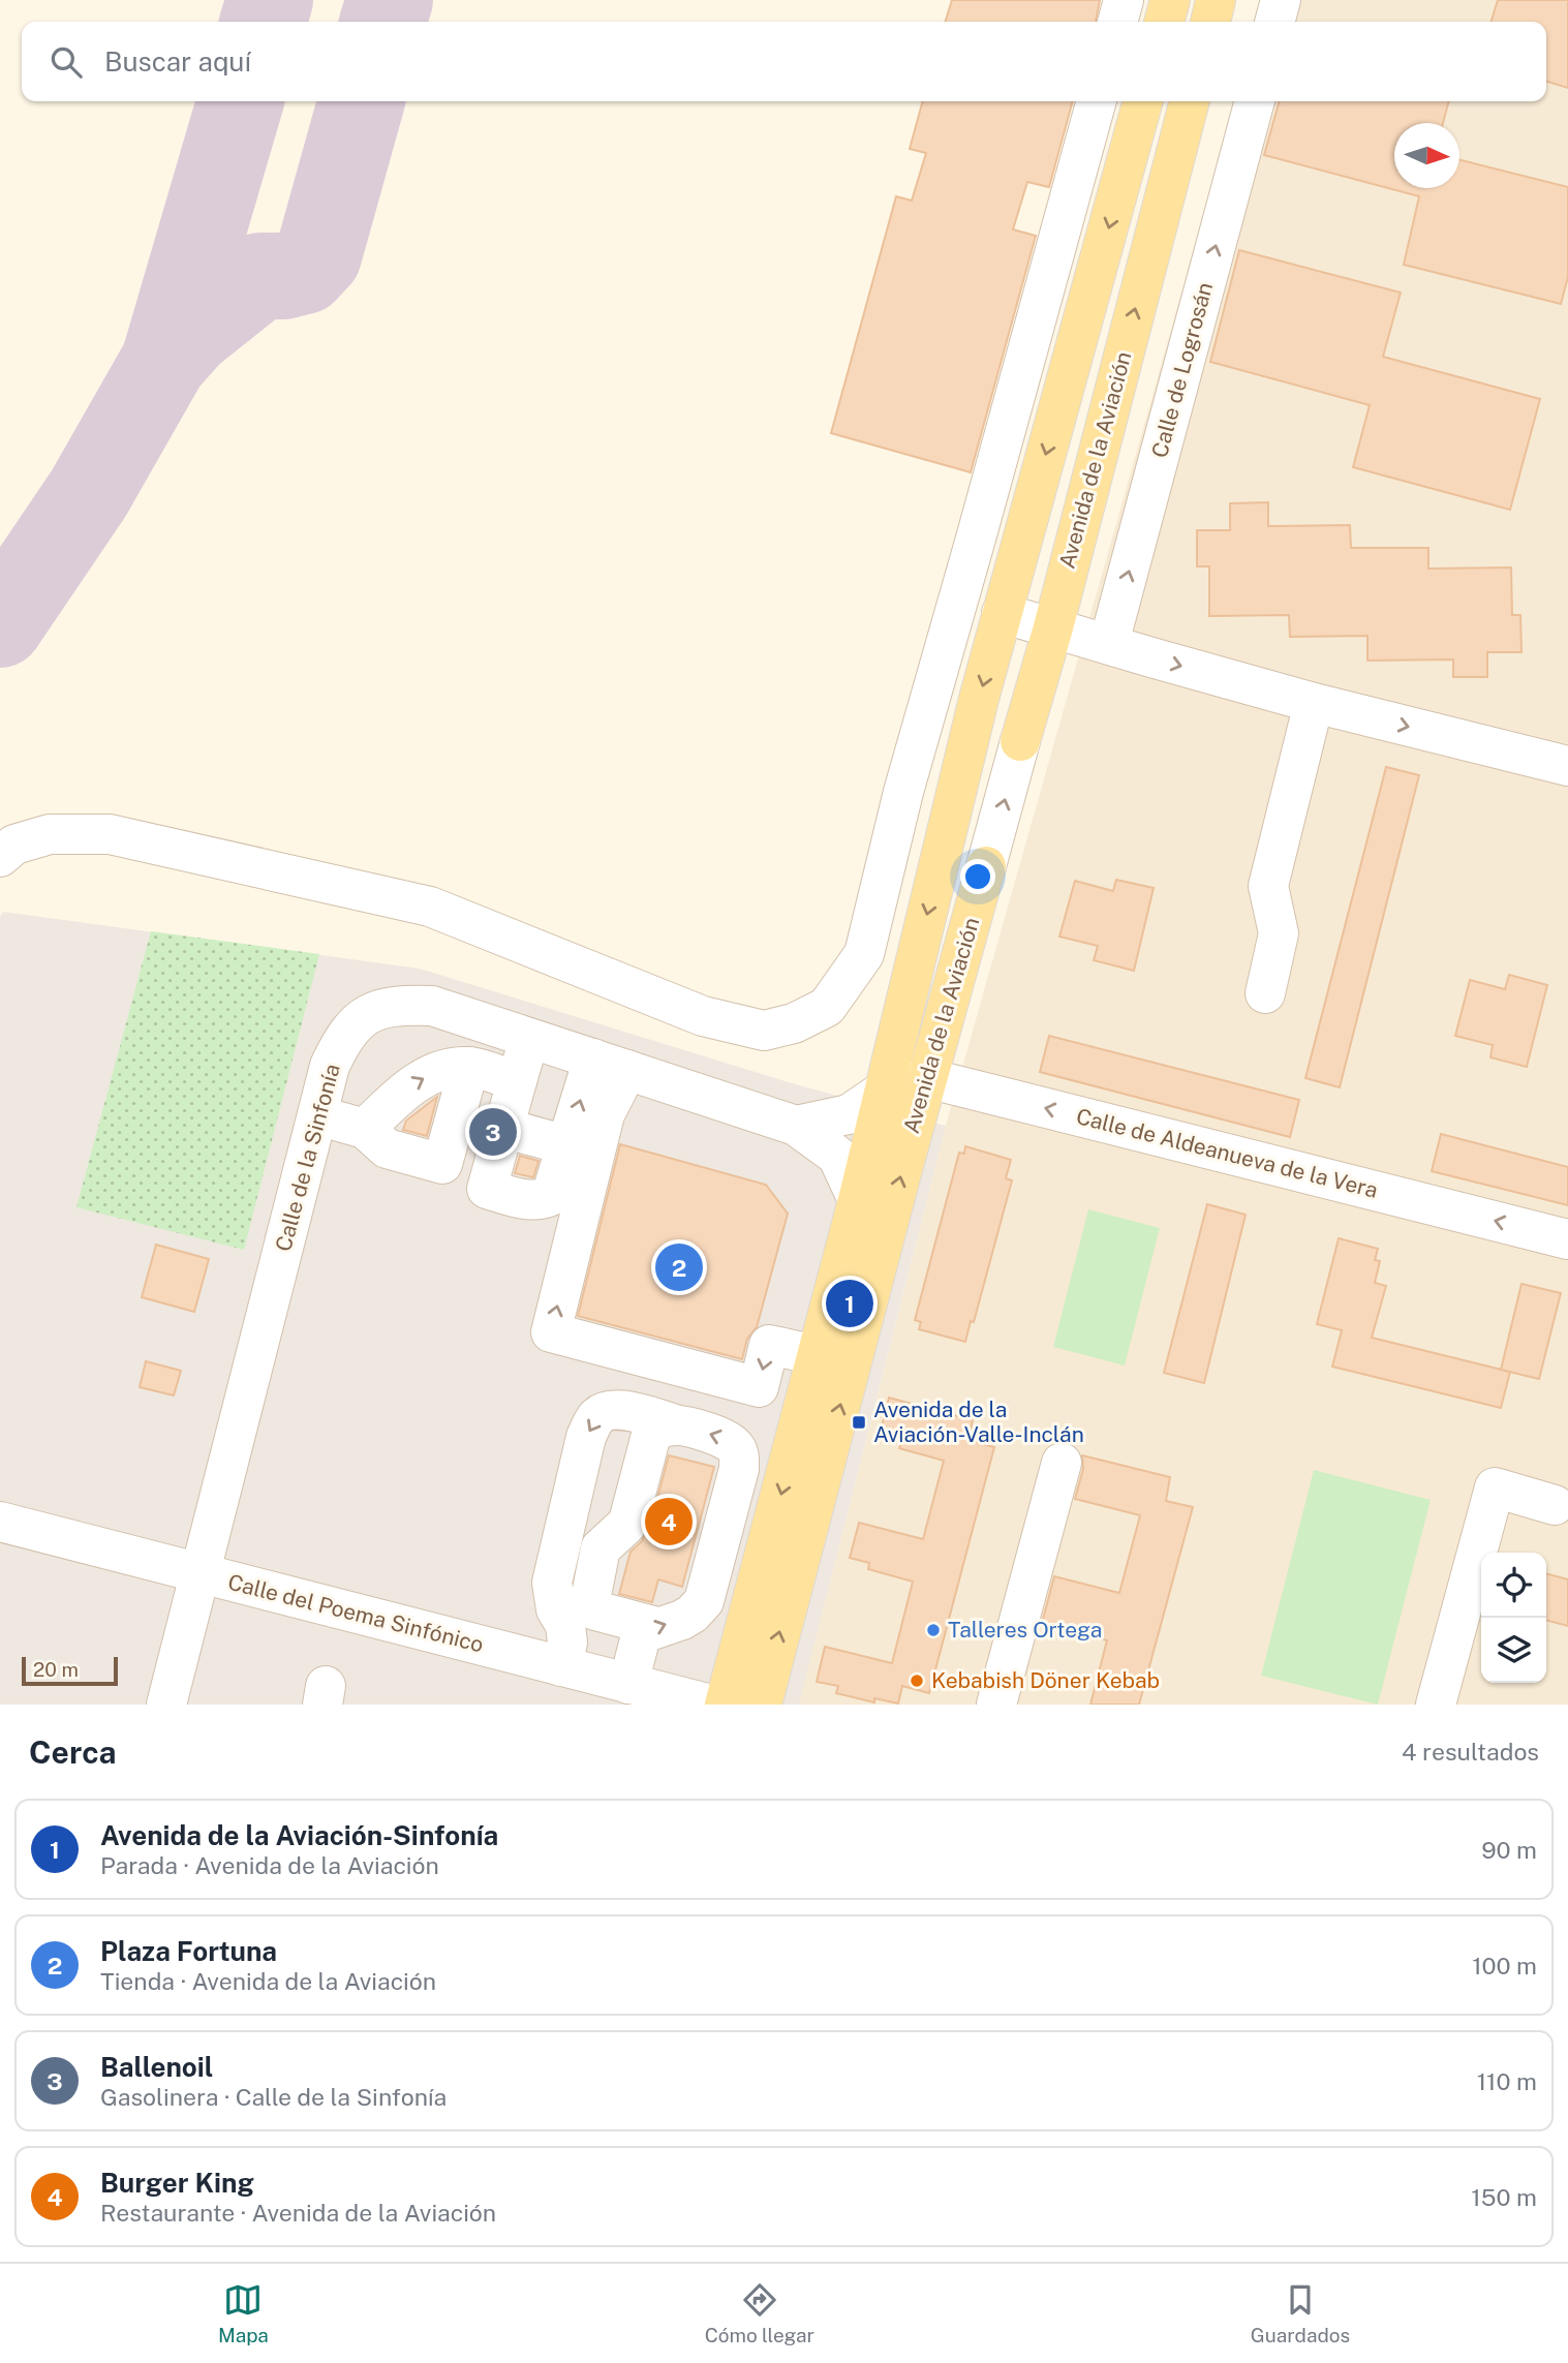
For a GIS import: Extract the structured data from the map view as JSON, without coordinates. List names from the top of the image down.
{
  "streets": {
    "main road": ["Avenida de la Aviación"],
    "street": [
      "Calle de Logrosán",
      "Calle de Aldeanueva de la Vera",
      "Calle de la Sinfonía",
      "Calle del Poema Sinfónico"
    ]
  },
  "crossings": [
    ["Avenida de la Aviación", "Calle de Aldeanueva de la Vera"],
    ["Avenida de la Aviación", "Calle de la Sinfonía"],
    ["Calle de la Sinfonía", "Calle del Poema Sinfónico"]
  ],
  "one_way": ["Calle de Logrosán", "Calle de Aldeanueva de la Vera"],
  "places": {
    "transit": ["Avenida de la Aviación-Valle-Inclán"],
    "other": ["Talleres Ortega", "Kebabish Döner Kebab"]
  },
  "scale_bar": "20 m",
  "north": "right",
  "page": {
    "search": "Buscar aquí",
    "pins": [
      "3",
      "2",
      "1",
      "4"
    ],
    "scale": "20 m",
    "heading": ["Cerca", "4 resultados"],
    "list": [
      {
        "mark": "1",
        "name": "Avenida de la Aviación-Sinfonía",
        "note": "Parada · Avenida de la Aviación",
        "value": "90 m"
      },
      {
        "mark": "2",
        "name": "Plaza Fortuna",
        "note": "Tienda · Avenida de la Aviación",
        "value": "100 m"
      },
      {
        "mark": "3",
        "name": "Ballenoil",
        "note": "Gasolinera · Calle de la Sinfonía",
        "value": "110 m"
      },
      {
        "mark": "4",
        "name": "Burger King",
        "note": "Restaurante · Avenida de la Aviación",
        "value": "150 m"
      }
    ],
    "nav": ["Mapa", "Cómo llegar", "Guardados"]
  }
}
